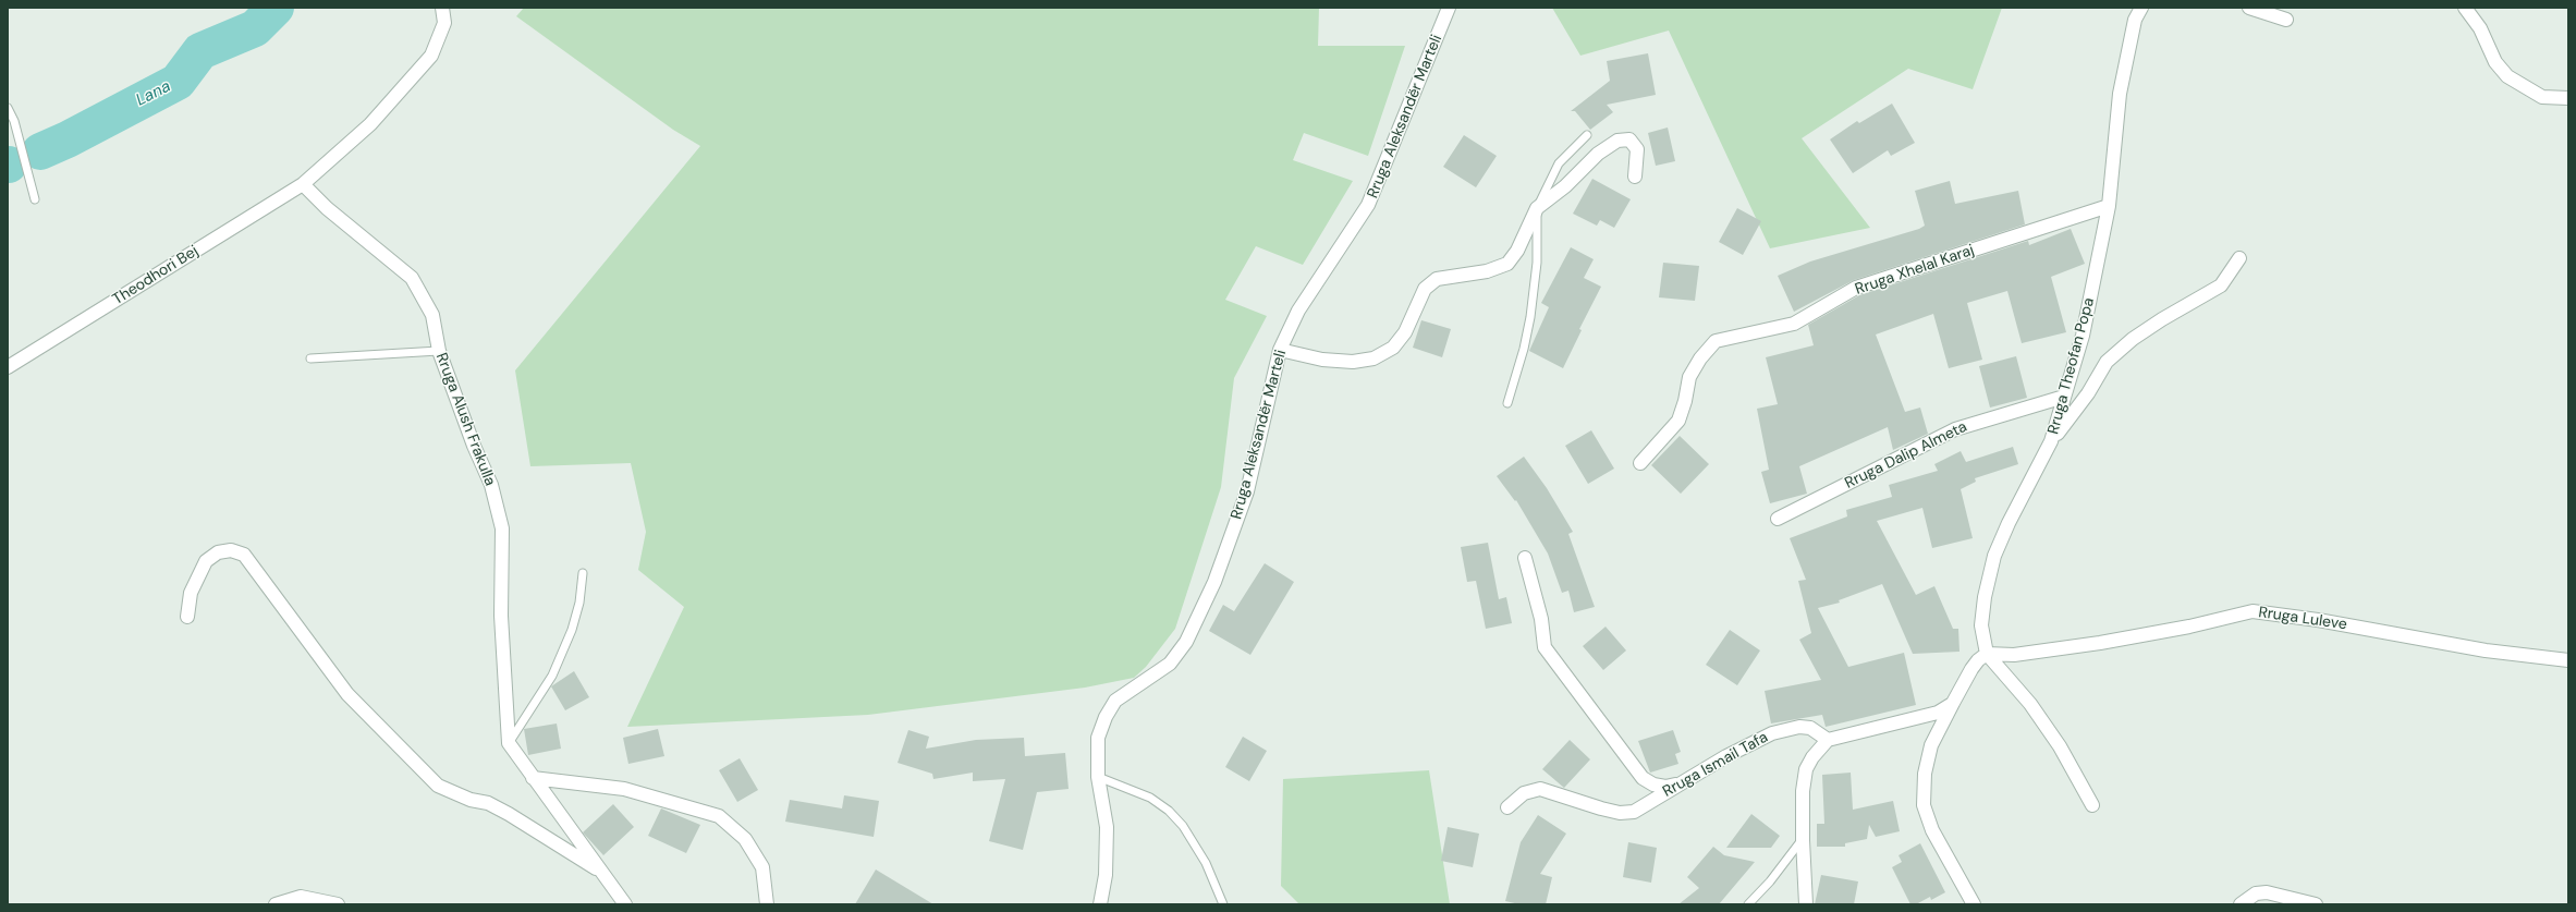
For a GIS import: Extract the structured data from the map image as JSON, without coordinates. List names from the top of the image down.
{
  "streets": {
    "street": [
      "Rruga Aleksandër Marteli",
      "Rruga Xhelal Karaj",
      "Theodhori Bej",
      "Rruga Theofan Popa",
      "Rruga Alush Frakulla",
      "Rruga Dalip Almeta",
      "Rruga Luleve",
      "Rruga Ismail Tafa"
    ]
  },
  "crossings": [
    ["Rruga Xhelal Karaj", "Rruga Theofan Popa"],
    ["Theodhori Bej", "Rruga Alush Frakulla"],
    ["Rruga Theofan Popa", "Rruga Dalip Almeta"],
    ["Rruga Theofan Popa", "Rruga Luleve"]
  ],
  "water": ["Lana"]
}
